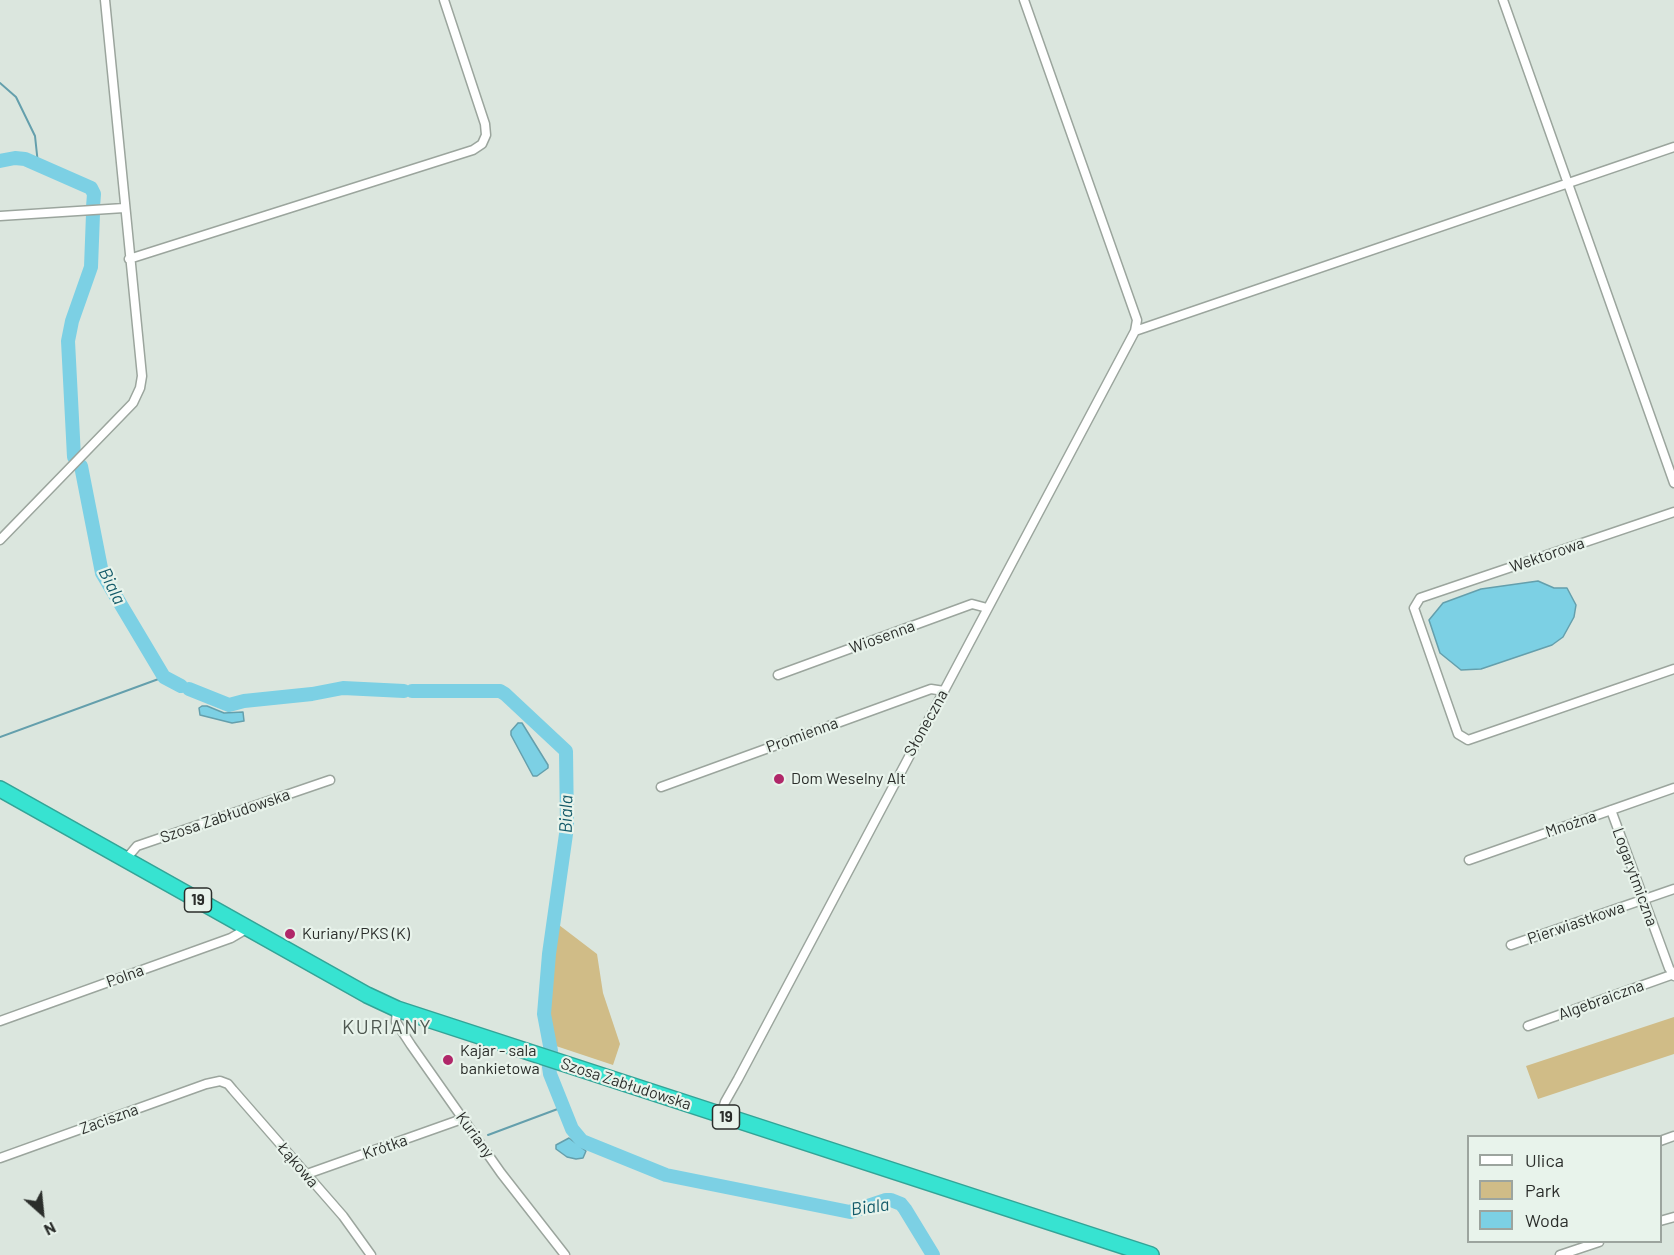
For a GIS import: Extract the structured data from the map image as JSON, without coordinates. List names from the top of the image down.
{
  "streets": {
    "highway": ["Szosa Zabłudowska", "19"],
    "street": [
      "Wektorowa",
      "Wiosenna",
      "Słoneczna",
      "Promienna",
      "Mnożna",
      "Logarytmiczna",
      "Pierwiastkowa",
      "Polna",
      "Algebraiczna",
      "Zaciszna",
      "Kuriany",
      "Krótka",
      "Łąkowa"
    ]
  },
  "crossings": [
    ["Wiosenna", "Słoneczna"],
    ["Słoneczna", "Promienna"],
    ["Słoneczna", "Szosa Zabłudowska"],
    ["Szosa Zabłudowska", "Polna"],
    ["Szosa Zabłudowska", "Kuriany"],
    ["Mnożna", "Logarytmiczna"],
    ["Logarytmiczna", "Pierwiastkowa"],
    ["Logarytmiczna", "Algebraiczna"],
    ["Zaciszna", "Łąkowa"],
    ["Kuriany", "Krótka"],
    ["Krótka", "Łąkowa"]
  ],
  "districts": ["KURIANY"],
  "water": ["Biala"],
  "places": ["Dom Weselny Alt", "Kuriany/PKS (K)", "Kajar - sala bankietowa"],
  "legend": ["Ulica", "Park", "Woda"],
  "north": "bottom right"
}
